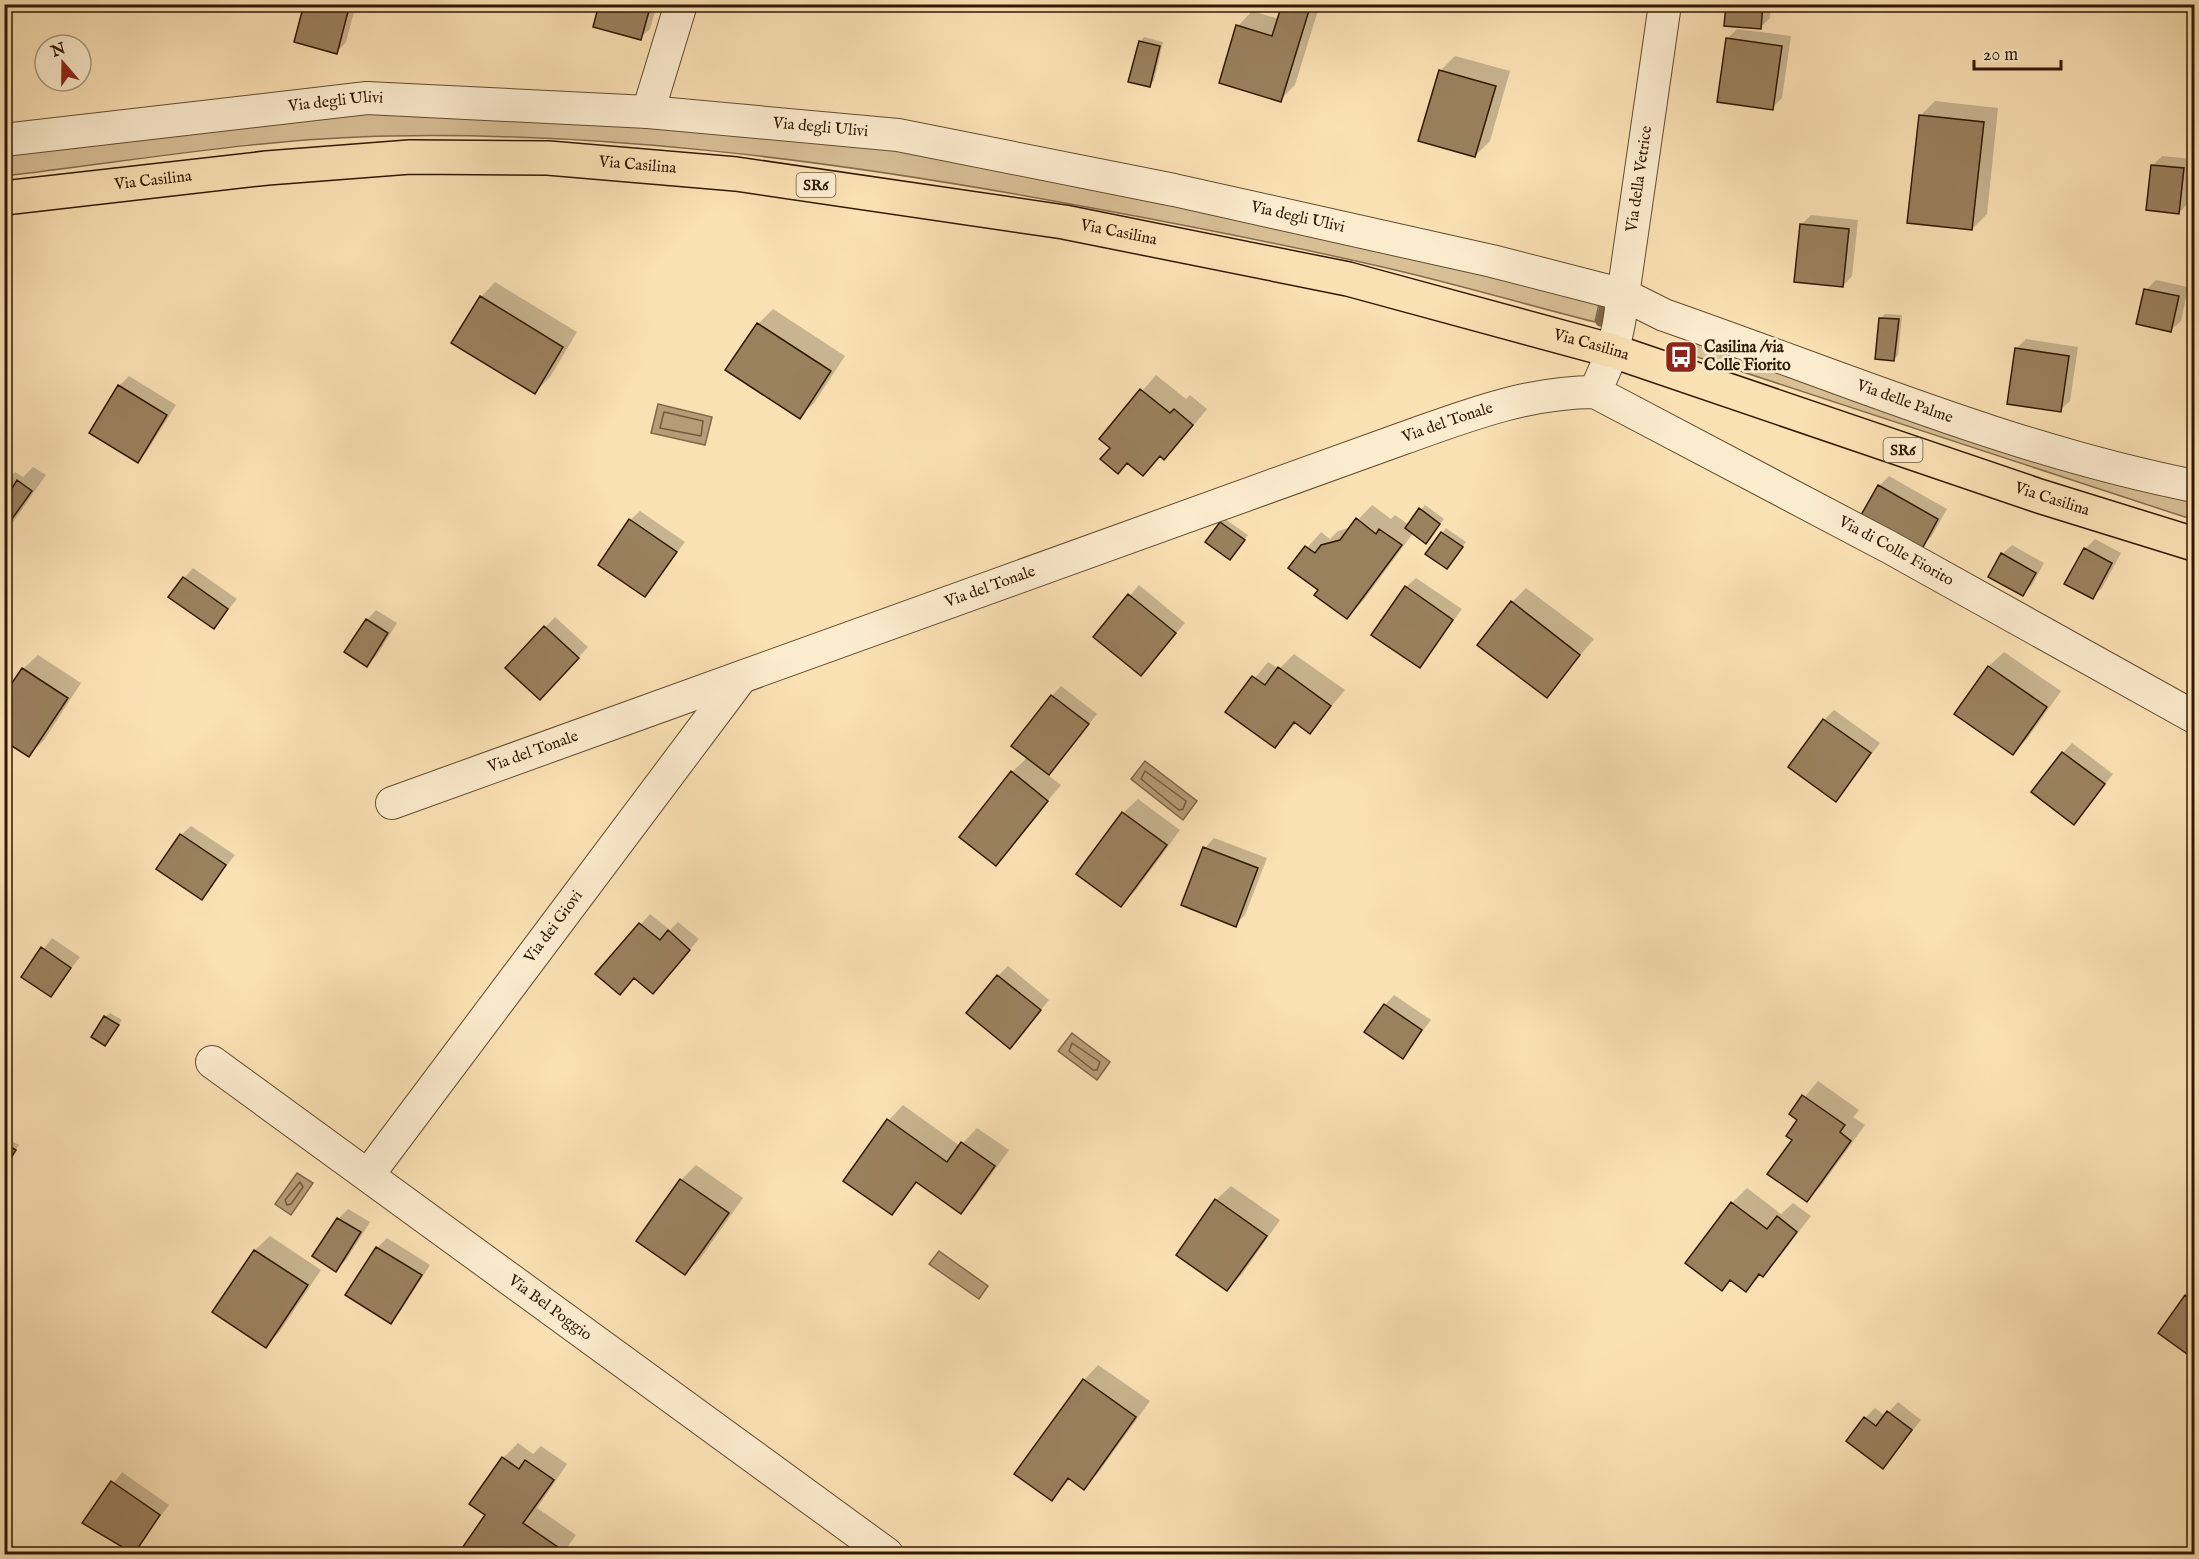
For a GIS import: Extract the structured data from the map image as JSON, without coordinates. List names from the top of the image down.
{
  "streets": {
    "main road": ["Via Casilina", "SR6"],
    "street": [
      "Via degli Ulivi",
      "Via della Vetrice",
      "Via delle Palme",
      "Via del Tonale",
      "Via di Colle Fiorito",
      "Via dei Giovi",
      "Via Bel Poggio"
    ]
  },
  "crossings": [
    ["Via degli Ulivi", "Via della Vetrice"],
    ["Via degli Ulivi", "Via delle Palme"],
    ["Via Casilina", "Via della Vetrice"],
    ["Via della Vetrice", "Via delle Palme"],
    ["Via della Vetrice", "Via del Tonale"],
    ["Via della Vetrice", "Via di Colle Fiorito"],
    ["Via del Tonale", "Via di Colle Fiorito"],
    ["Via del Tonale", "Via dei Giovi"],
    ["Via dei Giovi", "Via Bel Poggio"]
  ],
  "places": {
    "bus stop": ["Casilina /via Colle Fiorito"]
  },
  "scale_bar": "20 m",
  "north": "top"
}
